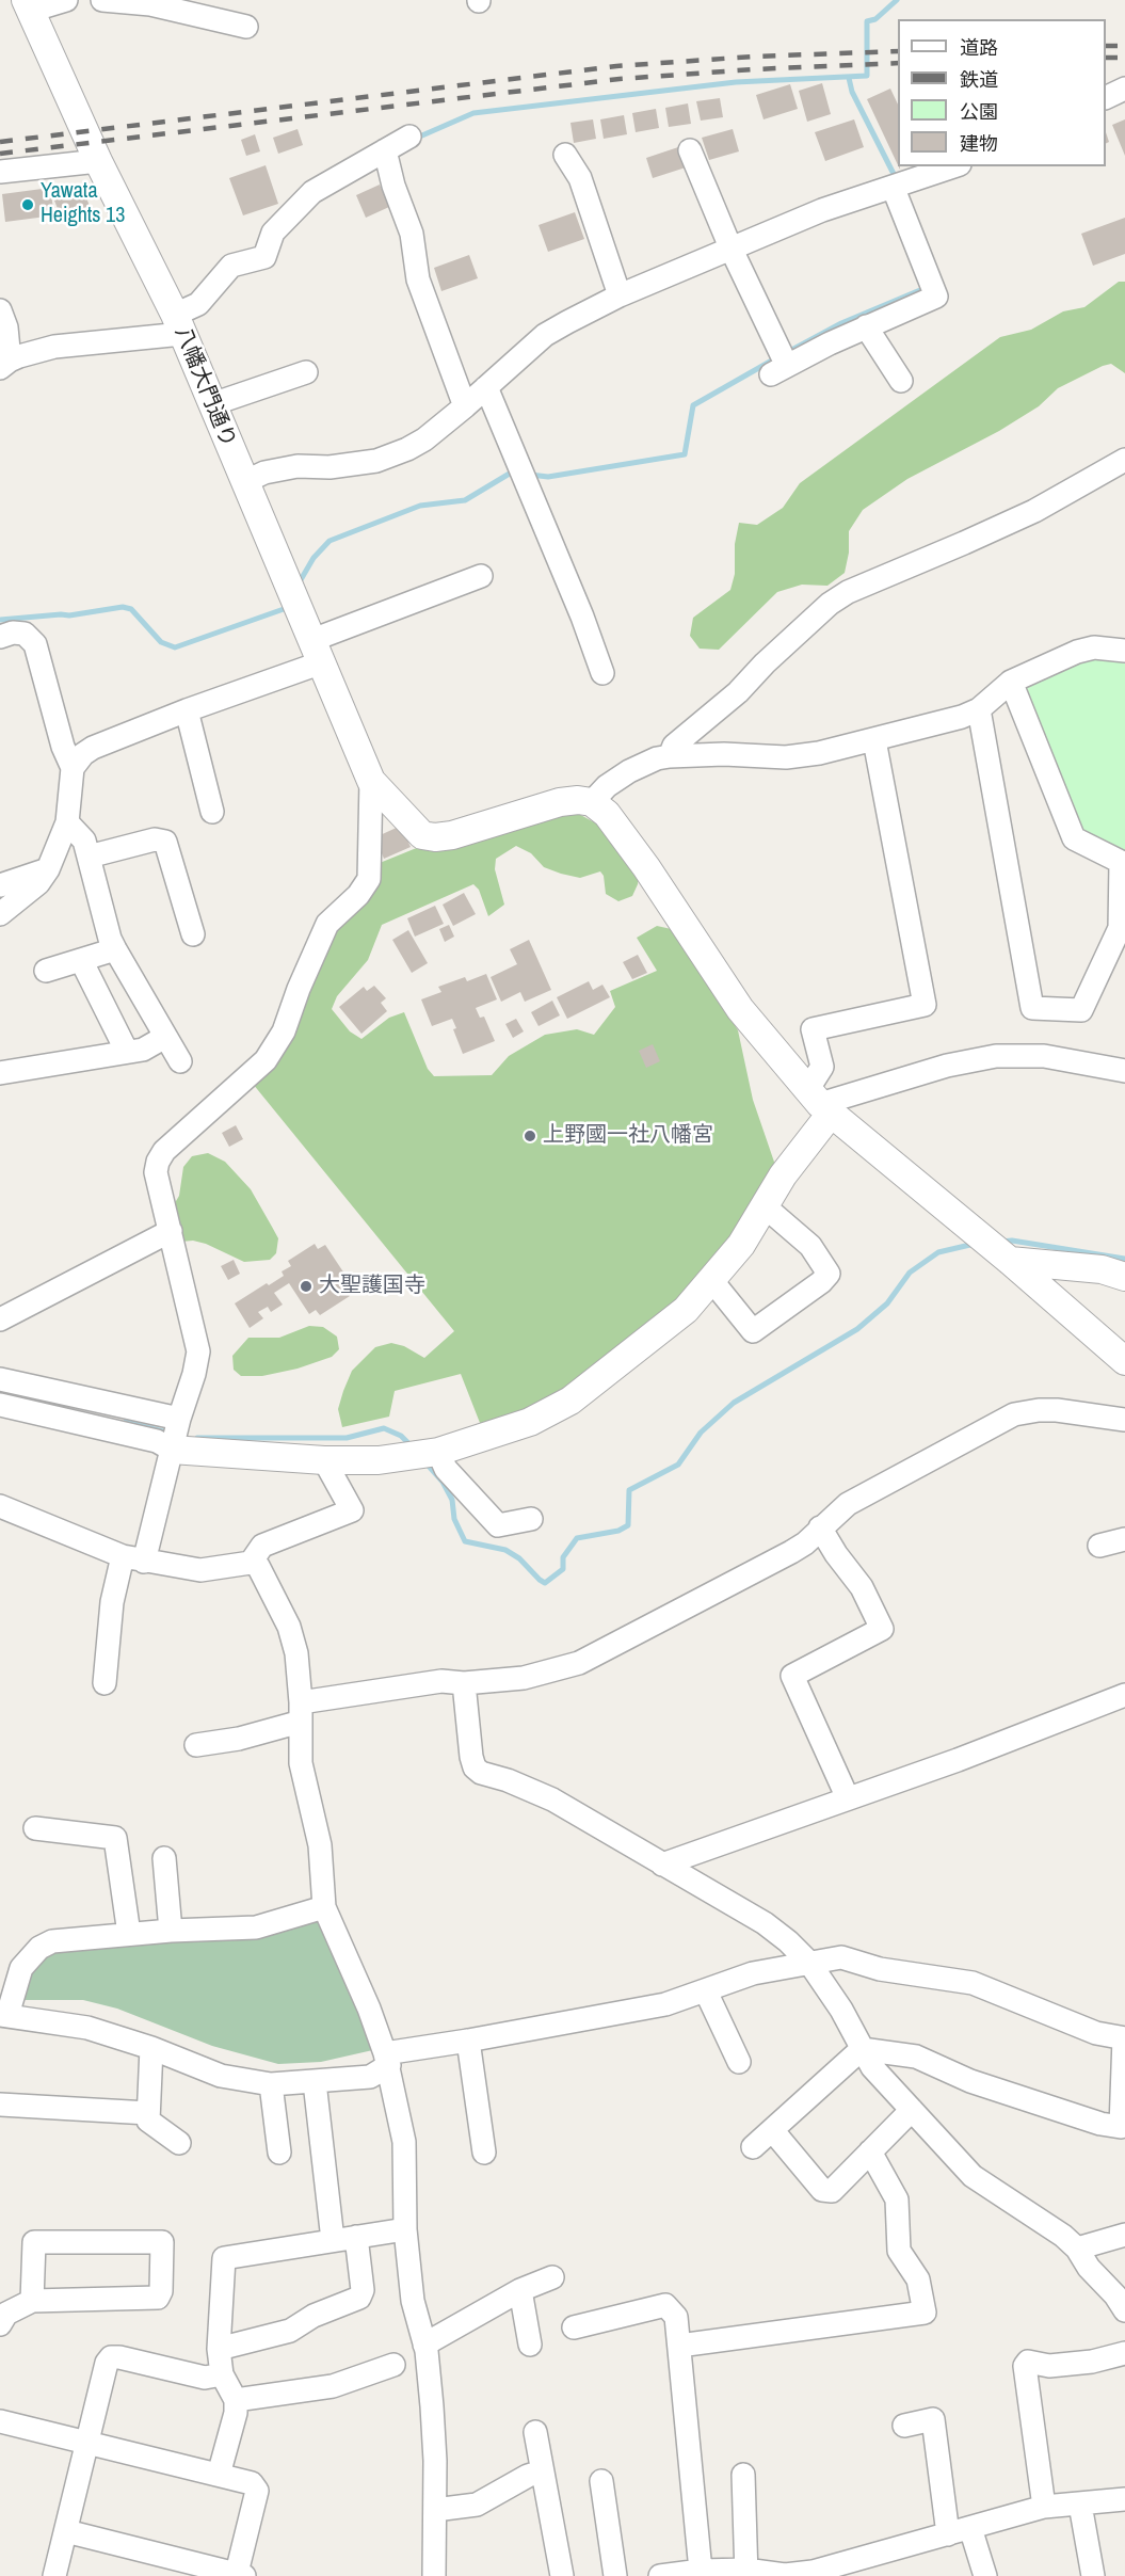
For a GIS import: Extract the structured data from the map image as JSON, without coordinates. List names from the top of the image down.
{
  "streets": {
    "street": ["八幡大門通り"]
  },
  "places": ["Yawata Heights 13", "上野國一社八幡宮", "大聖護国寺"],
  "legend": [
    "道路",
    "鉄道",
    "公園",
    "建物"
  ]
}
